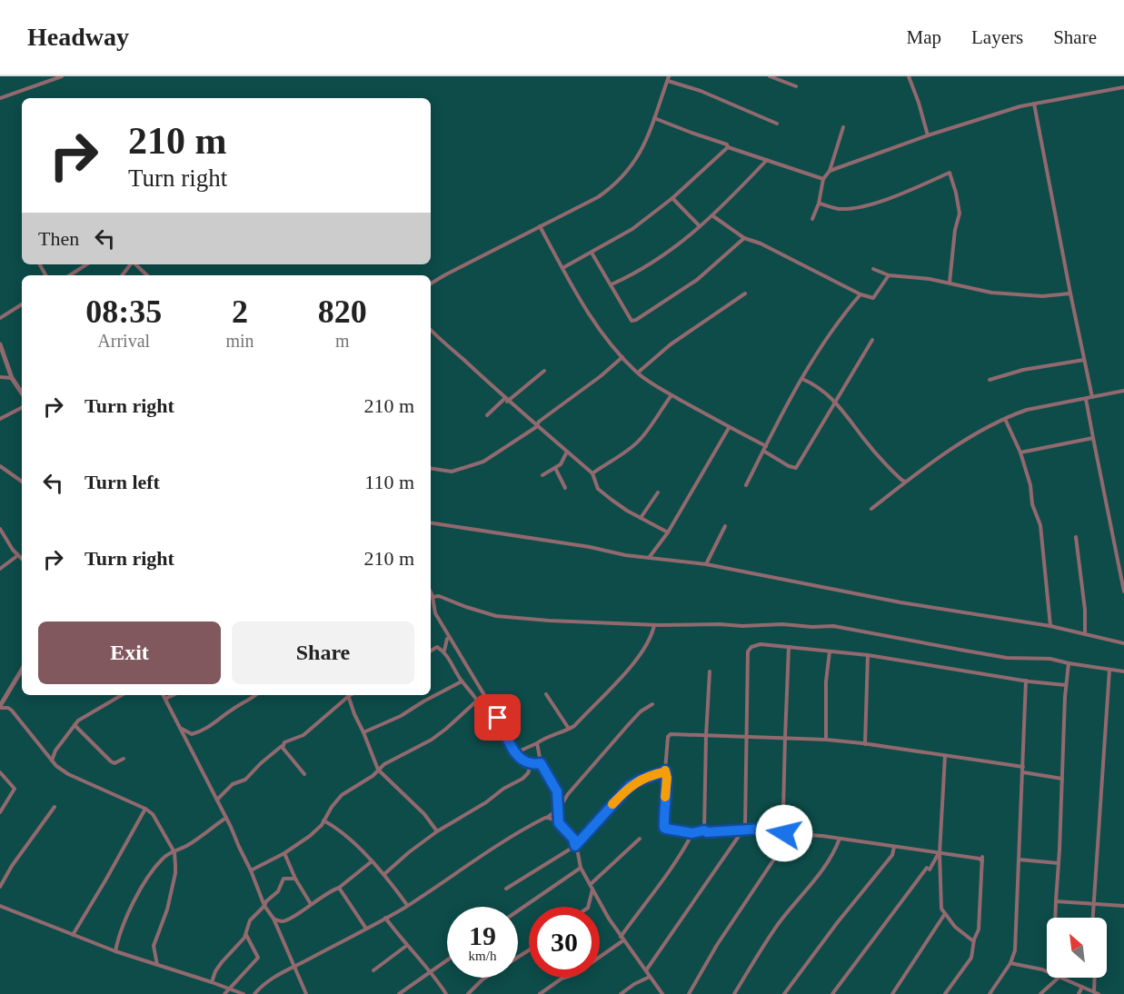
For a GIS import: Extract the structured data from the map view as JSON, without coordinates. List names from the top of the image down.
{
  "north": "top left",
  "page": {
    "header": "Headway",
    "nav": ["Map", "Layers", "Share"],
    "turn": ["210 m", "Turn right"],
    "then": "Then",
    "eta": [
      "08:35",
      "Arrival",
      "2",
      "min",
      "820",
      "m"
    ],
    "list": [
      {
        "name": "Turn right",
        "value": "210 m"
      },
      {
        "name": "Turn left",
        "value": "110 m"
      },
      {
        "name": "Turn right",
        "value": "210 m"
      }
    ],
    "buttons": ["Exit", "Share"],
    "speed": "19 km/h",
    "limit": "30"
  }
}
